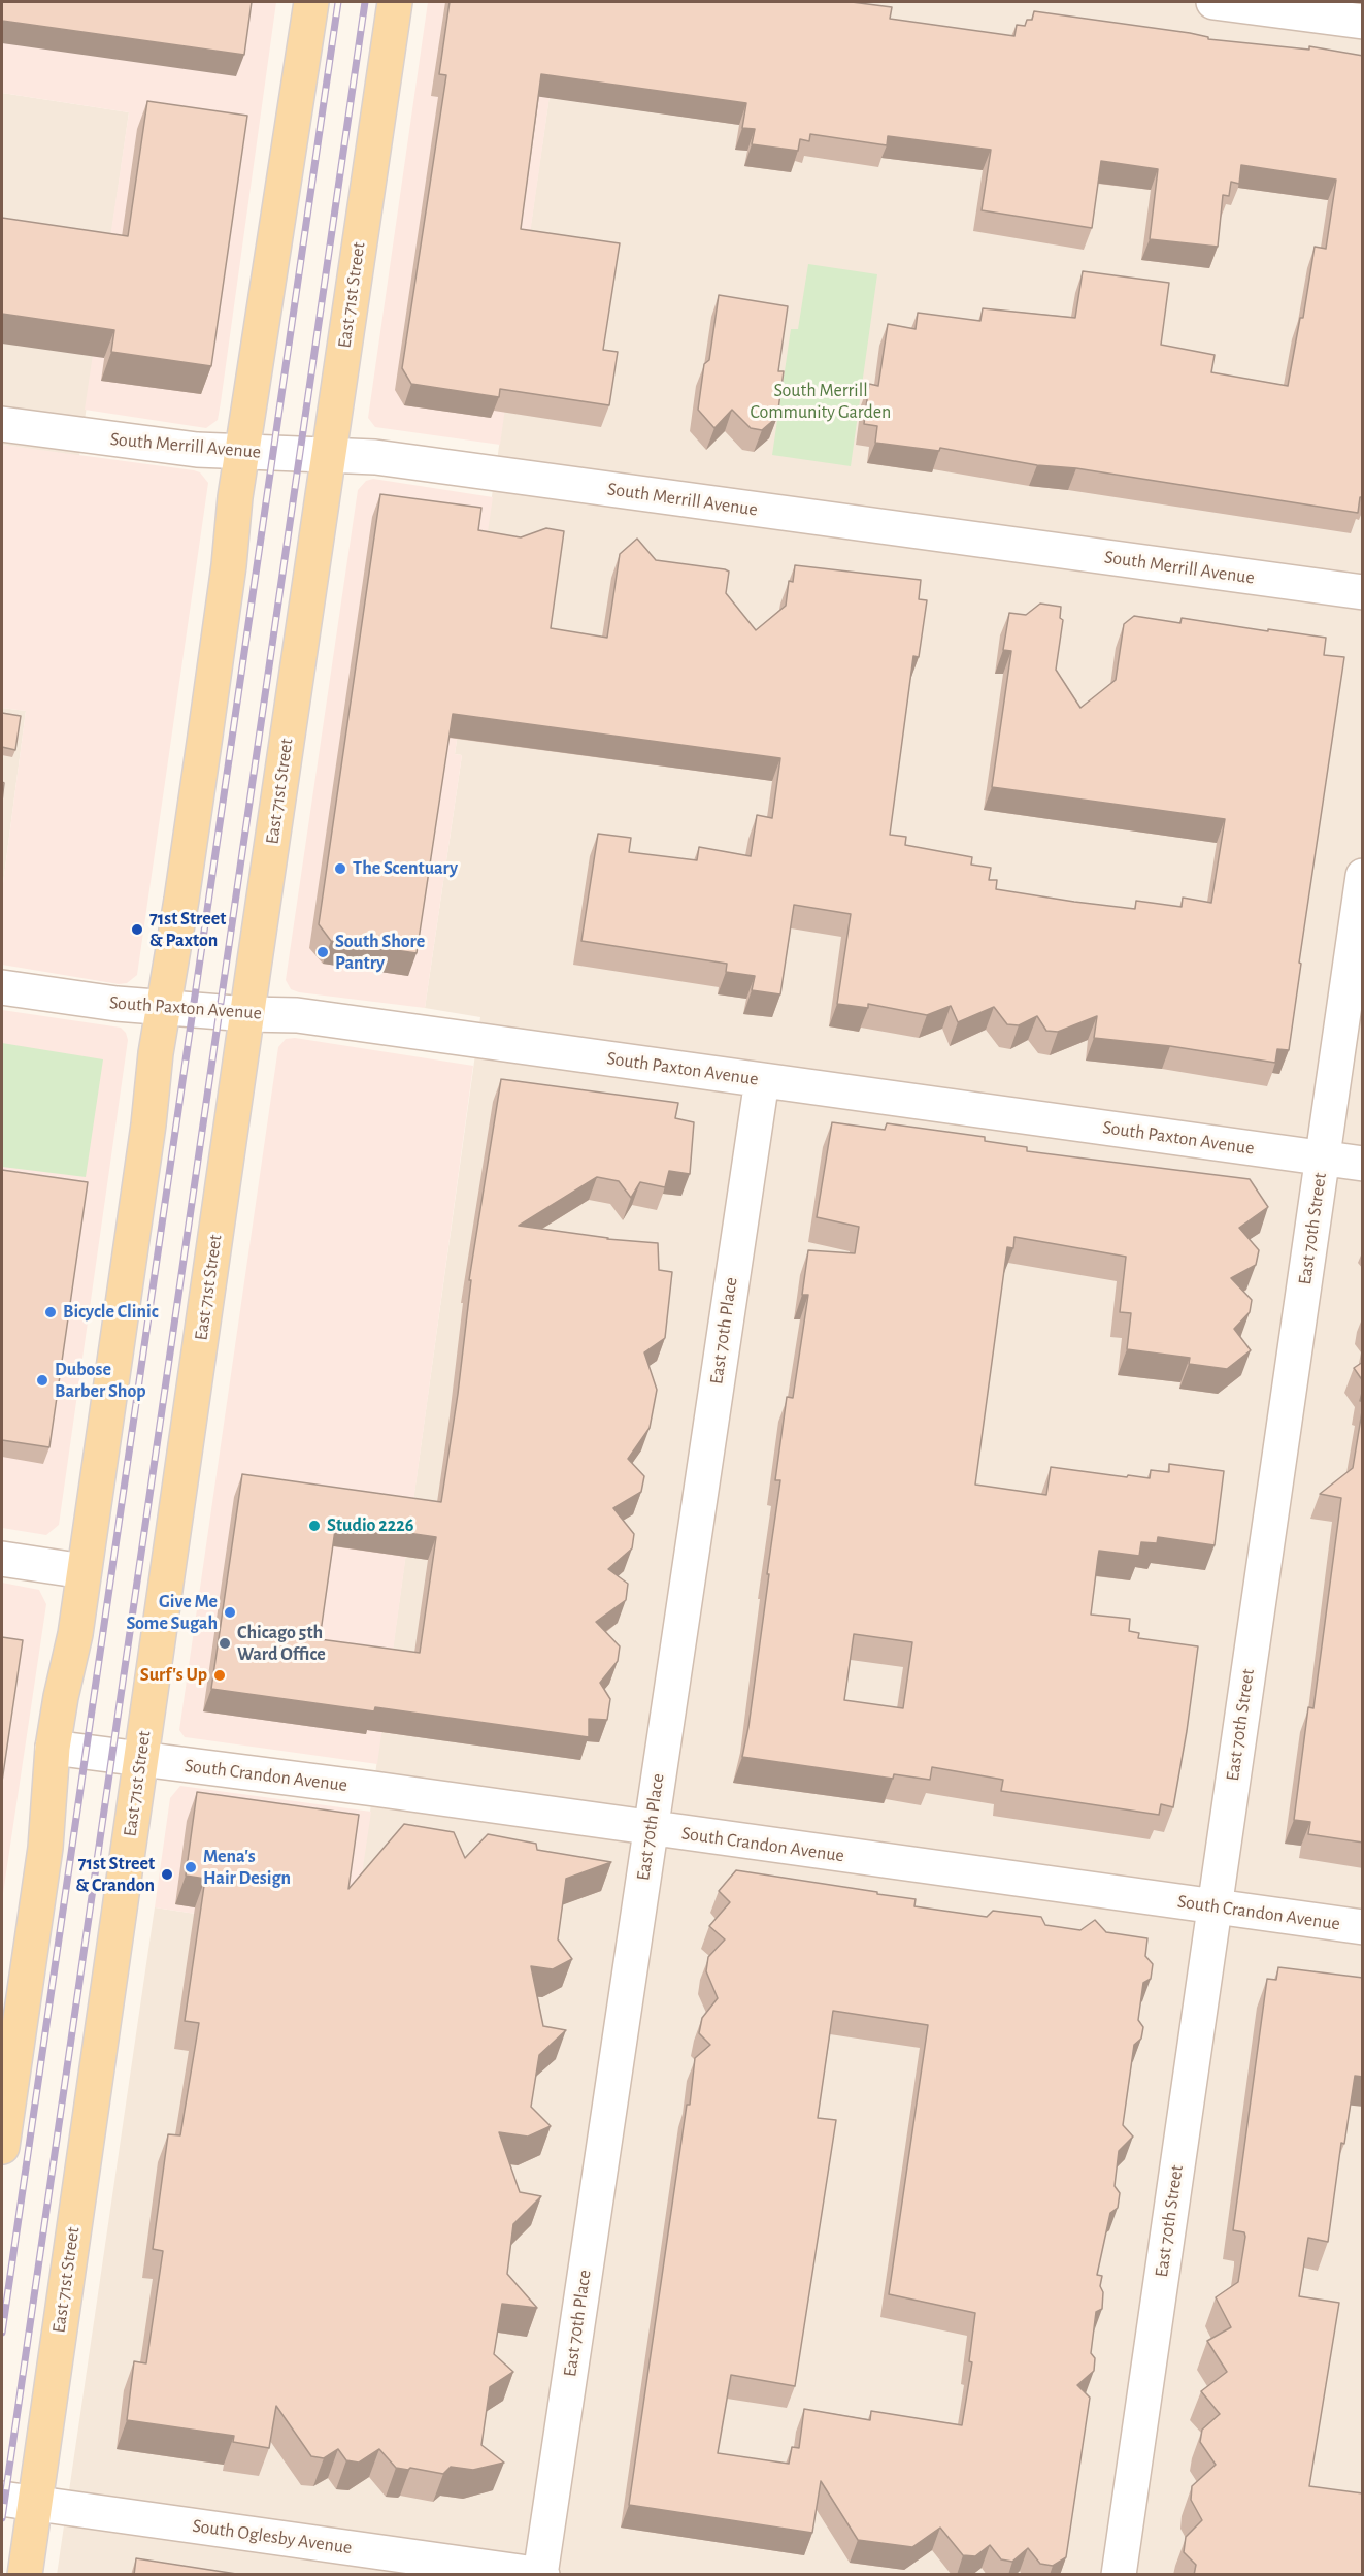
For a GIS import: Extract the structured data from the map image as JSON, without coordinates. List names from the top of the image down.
{
  "streets": {
    "main road": ["East 71st Street"],
    "street": [
      "South Merrill Avenue",
      "South Paxton Avenue",
      "East 70th Street",
      "East 70th Place",
      "South Crandon Avenue",
      "South Oglesby Avenue"
    ]
  },
  "crossings": [
    ["East 71st Street", "South Merrill Avenue"],
    ["East 71st Street", "South Paxton Avenue"],
    ["East 71st Street", "South Crandon Avenue"],
    ["East 71st Street", "South Oglesby Avenue"],
    ["South Paxton Avenue", "East 70th Street"],
    ["South Paxton Avenue", "East 70th Place"],
    ["East 70th Street", "South Crandon Avenue"],
    ["East 70th Place", "South Crandon Avenue"],
    ["East 70th Place", "South Oglesby Avenue"]
  ],
  "parks": ["South Merrill Community Garden"],
  "places": [
    "The Scentuary",
    "71st Street & Paxton",
    "South Shore Pantry",
    "Bicycle Clinic",
    "Dubose Barber Shop",
    "Studio 2226",
    "Give Me Some Sugah",
    "Chicago 5th Ward Office",
    "Surf's Up",
    "Mena's Hair Design",
    "71st Street & Crandon"
  ]
}
